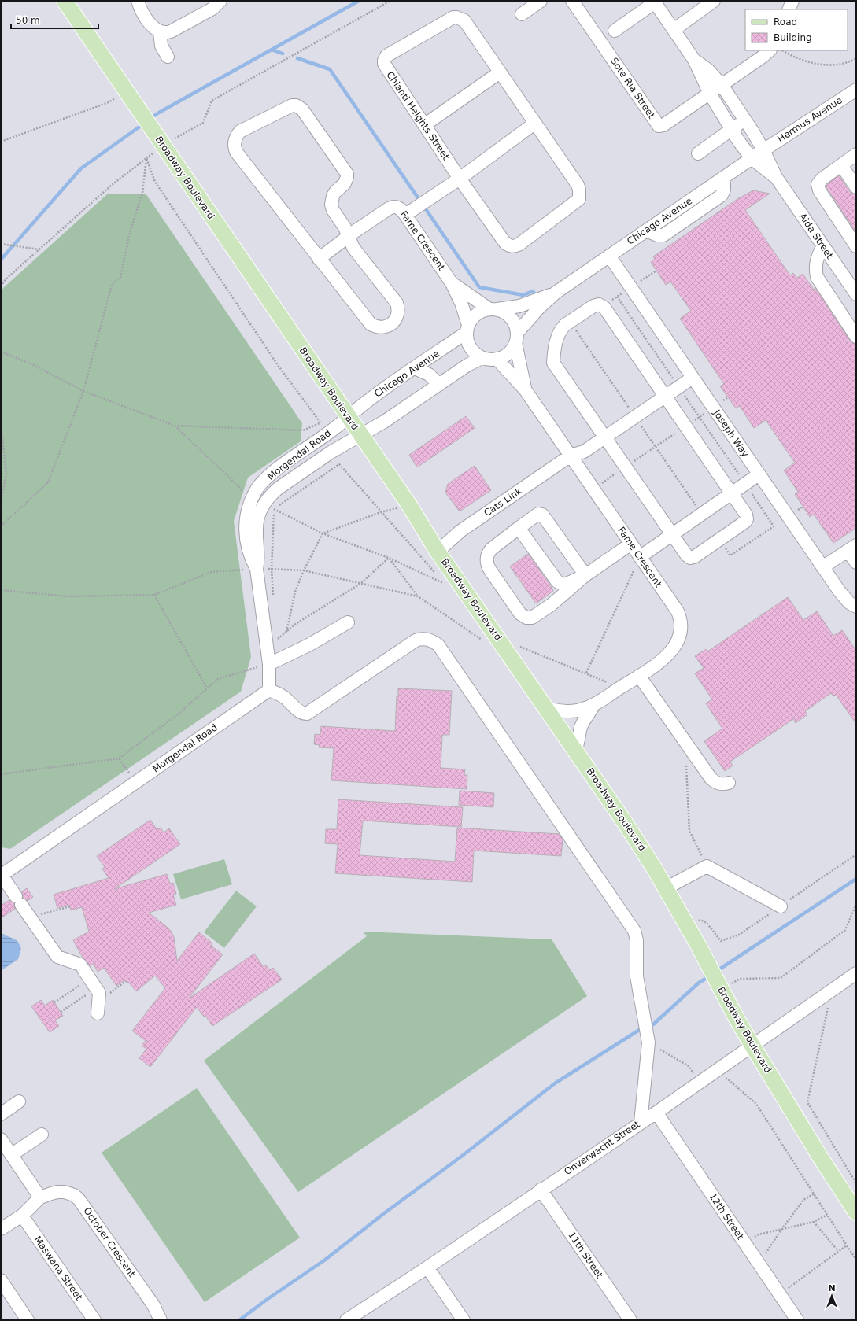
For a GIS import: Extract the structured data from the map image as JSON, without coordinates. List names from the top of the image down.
{
  "streets": {
    "main road": ["Broadway Boulevard"],
    "street": [
      "Sote Ria Street",
      "Chianti Heights Street",
      "Hermus Avenue",
      "Chicago Avenue",
      "Aida Street",
      "Fame Crescent",
      "Joseph Way",
      "Morgendal Road",
      "Cats Link",
      "Onverwacht Street",
      "12th Street",
      "October Crescent",
      "11th Street",
      "Maswana Street"
    ]
  },
  "crossings": [
    ["Hermus Avenue", "Chicago Avenue"],
    ["Hermus Avenue", "Aida Street"],
    ["Broadway Boulevard", "Chicago Avenue"],
    ["Broadway Boulevard", "Fame Crescent"],
    ["Broadway Boulevard", "Morgendal Road"],
    ["Broadway Boulevard", "Cats Link"],
    ["Broadway Boulevard", "Onverwacht Street"],
    ["Chicago Avenue", "Aida Street"],
    ["Chicago Avenue", "Fame Crescent"],
    ["Chicago Avenue", "Joseph Way"],
    ["Chicago Avenue", "Morgendal Road"],
    ["Fame Crescent", "Cats Link"],
    ["Joseph Way", "Cats Link"],
    ["Onverwacht Street", "12th Street"],
    ["Onverwacht Street", "11th Street"]
  ],
  "legend": ["Road", "Building"],
  "scale_bar": "50 m",
  "north": "top"
}
